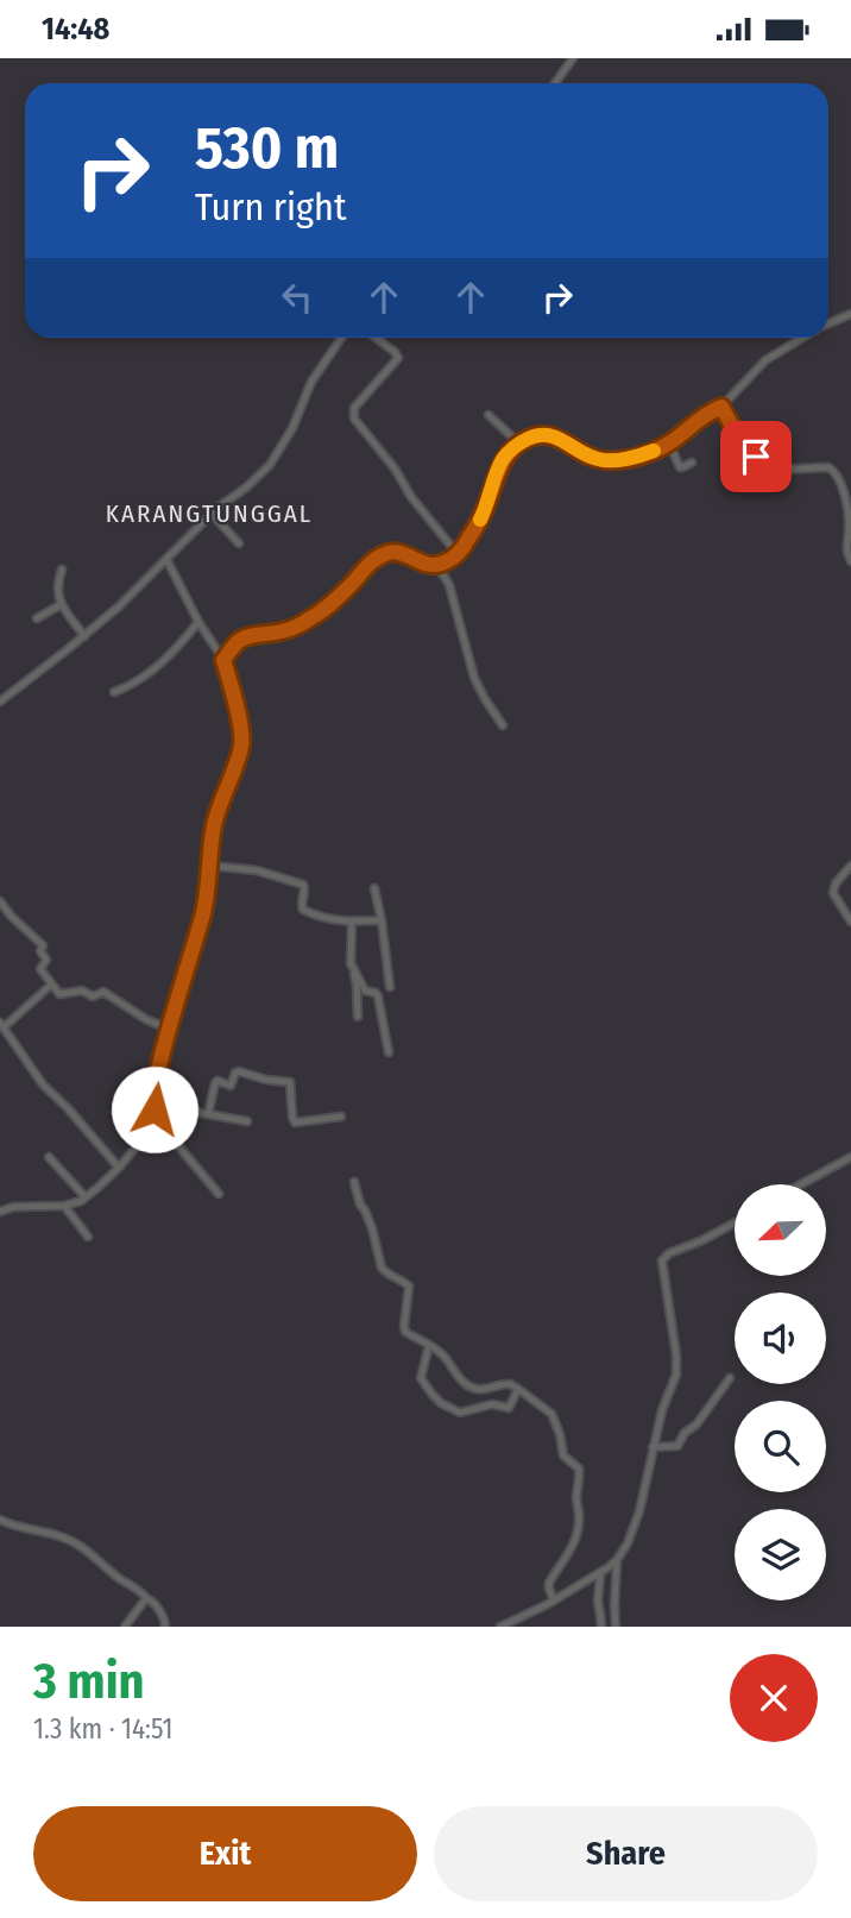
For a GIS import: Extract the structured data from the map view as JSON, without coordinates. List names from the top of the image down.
{
  "districts": ["KARANGTUNGGAL"],
  "north": "bottom left",
  "page": {
    "status": "14:48",
    "turn": ["530 m", "Turn right"],
    "heading": ["3 min", "1.3 km · 14:51"],
    "buttons": ["Exit", "Share"]
  }
}
